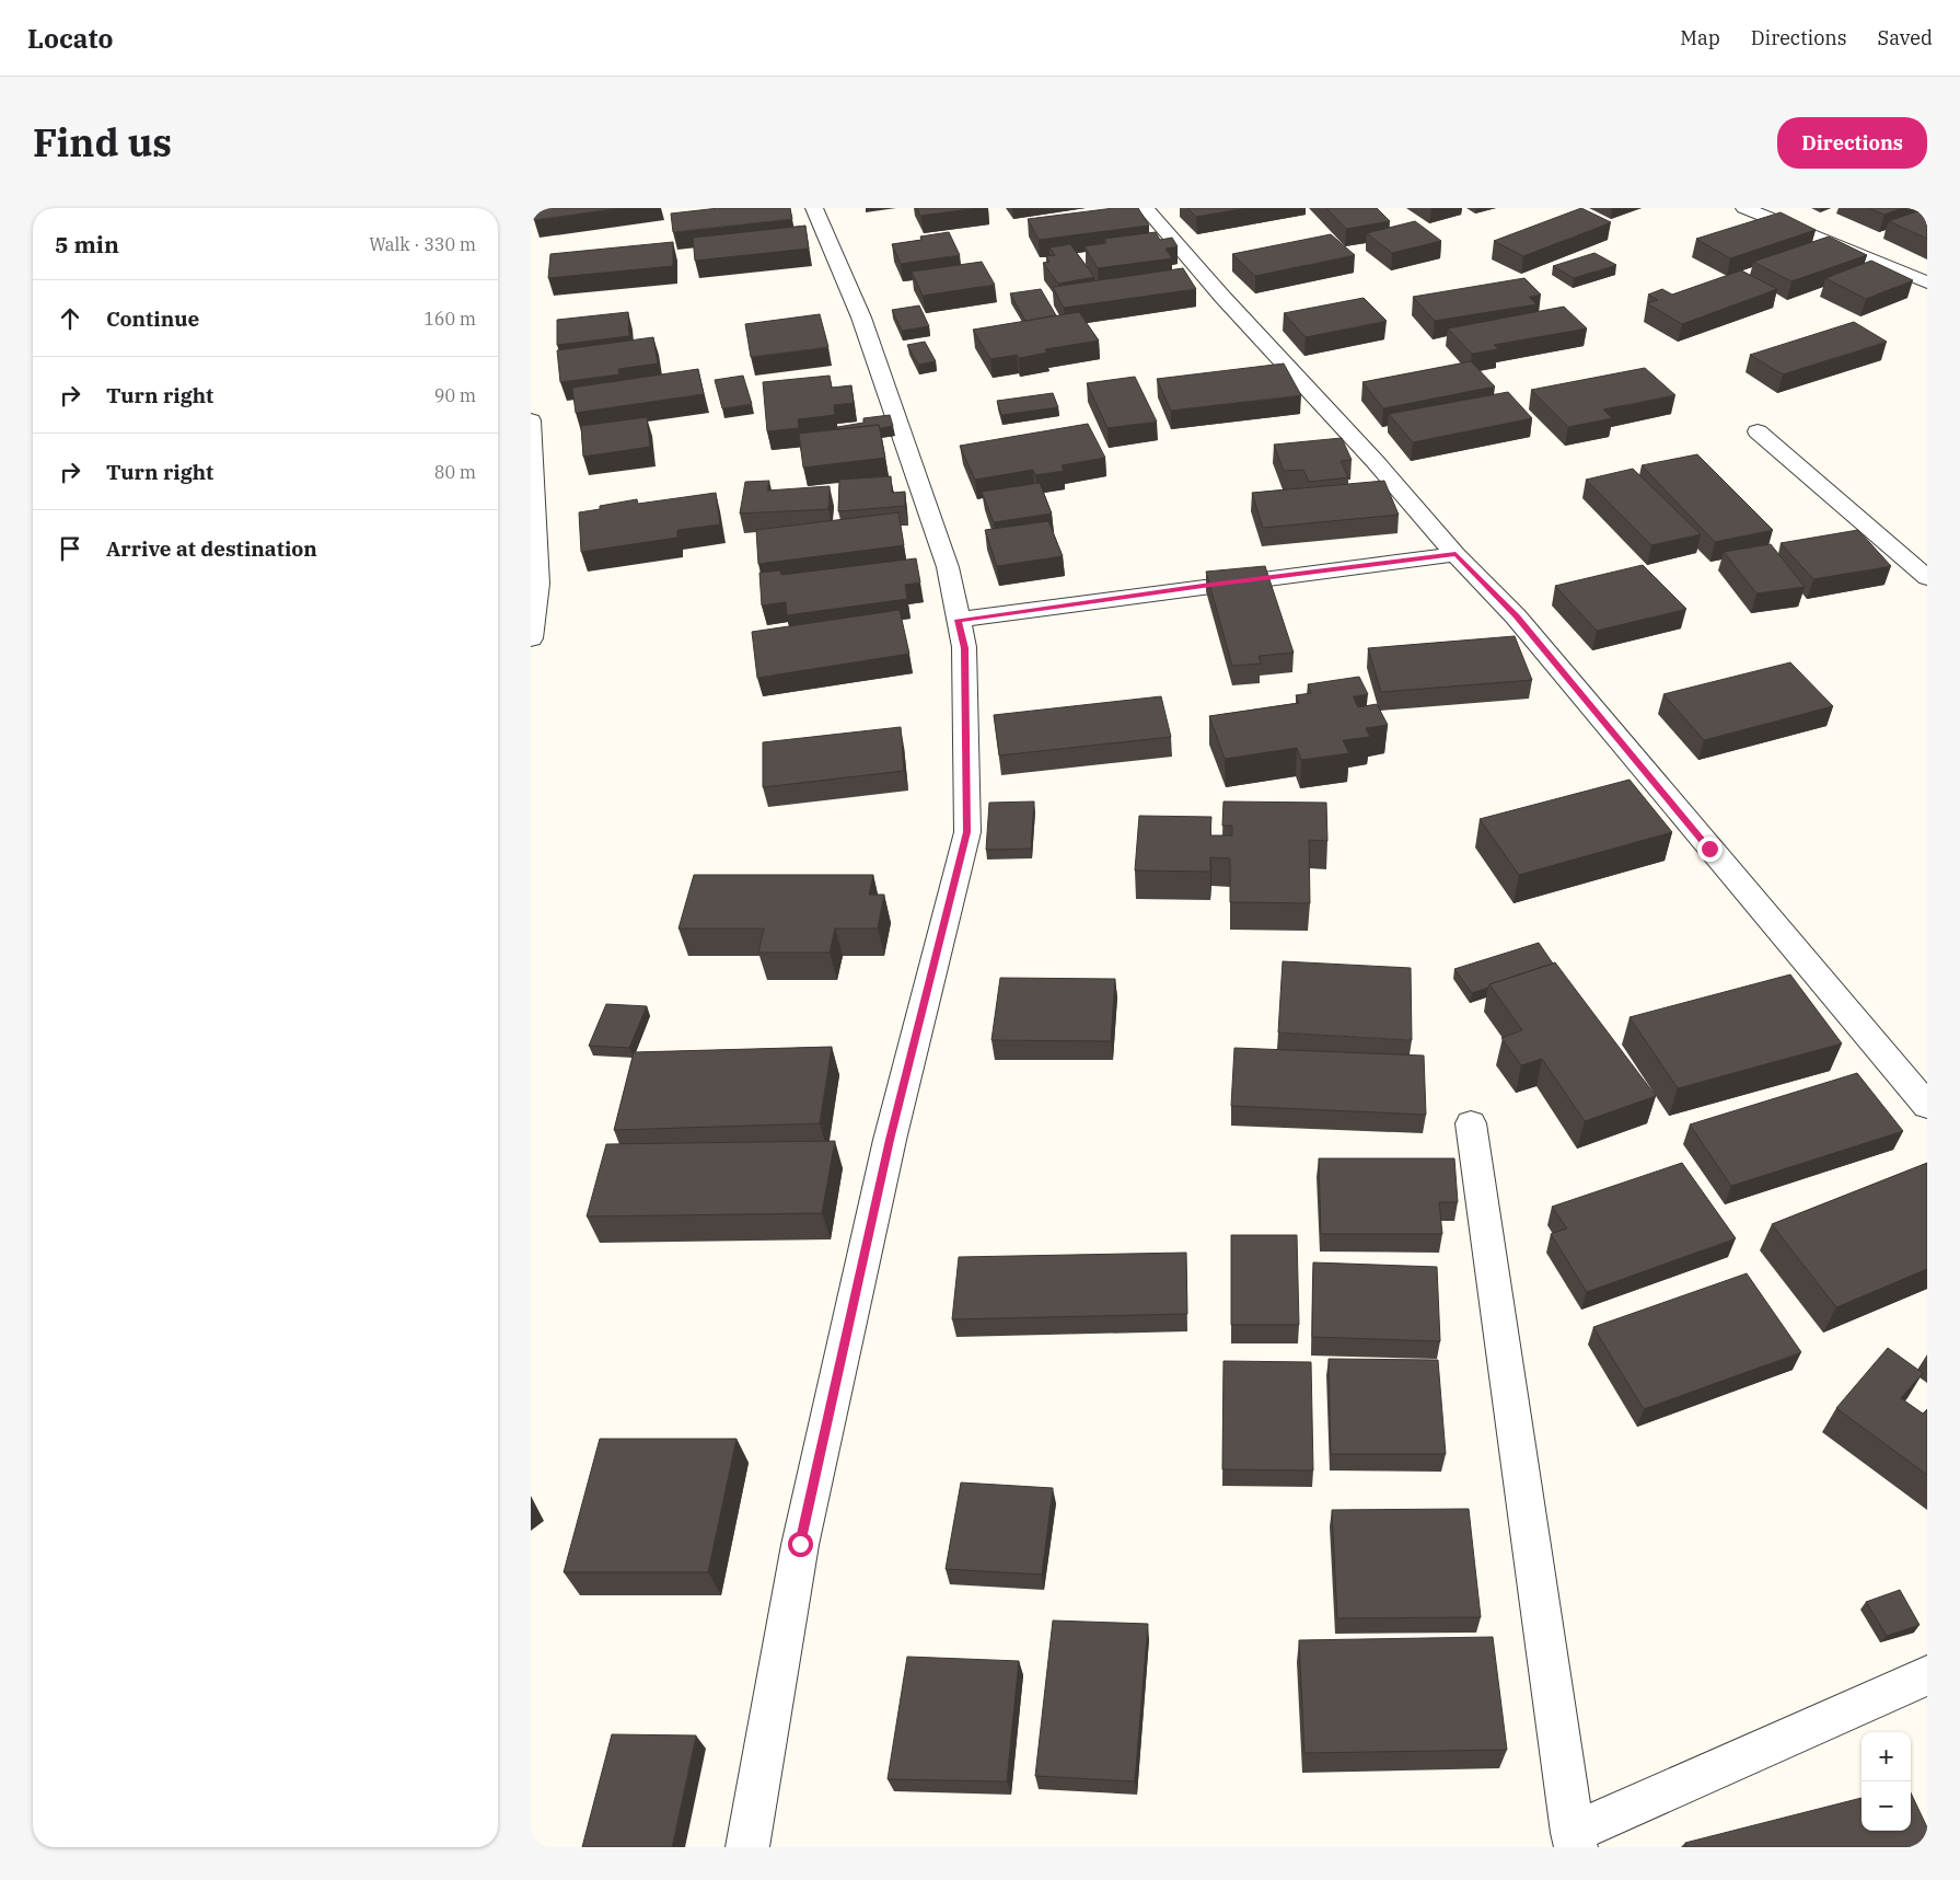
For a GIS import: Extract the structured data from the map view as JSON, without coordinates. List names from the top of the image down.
{
  "page": {
    "header": "Locato",
    "nav": ["Map", "Directions", "Saved"],
    "title": "Find us",
    "buttons": "Directions",
    "heading": ["5 min", "Walk · 330 m"],
    "list": [
      ["Continue", "160 m"],
      ["Turn right", "90 m"],
      ["Turn right", "80 m"],
      "Arrive at destination"
    ],
    "map_buttons": ["+", "−"]
  }
}
